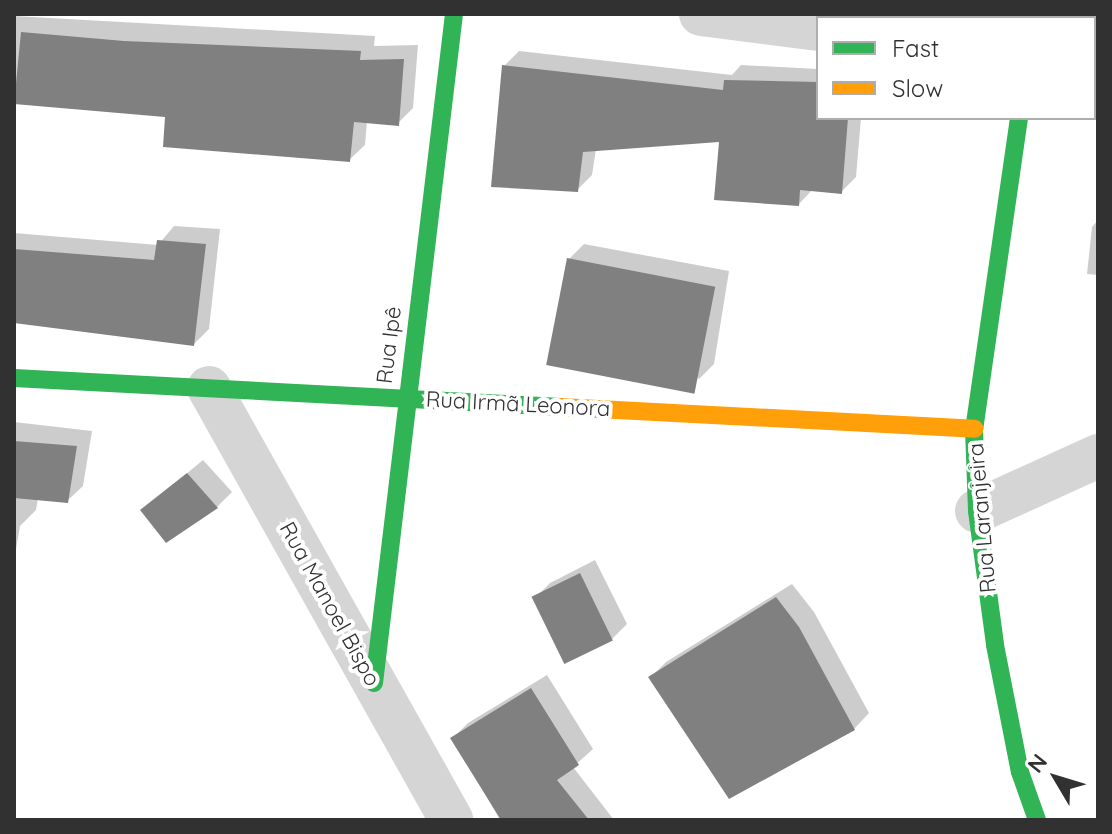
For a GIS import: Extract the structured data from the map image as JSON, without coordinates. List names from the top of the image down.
{
  "streets": {
    "street": [
      "Rua Ipê",
      "Rua Irmã Leonora",
      "Rua Laranjeira",
      "Rua Manoel Bispo"
    ]
  },
  "crossings": [
    ["Rua Ipê", "Rua Irmã Leonora"],
    ["Rua Ipê", "Rua Manoel Bispo"],
    ["Rua Irmã Leonora", "Rua Laranjeira"],
    ["Rua Irmã Leonora", "Rua Manoel Bispo"]
  ],
  "legend": ["Fast", "Slow"],
  "north": "top left"
}
